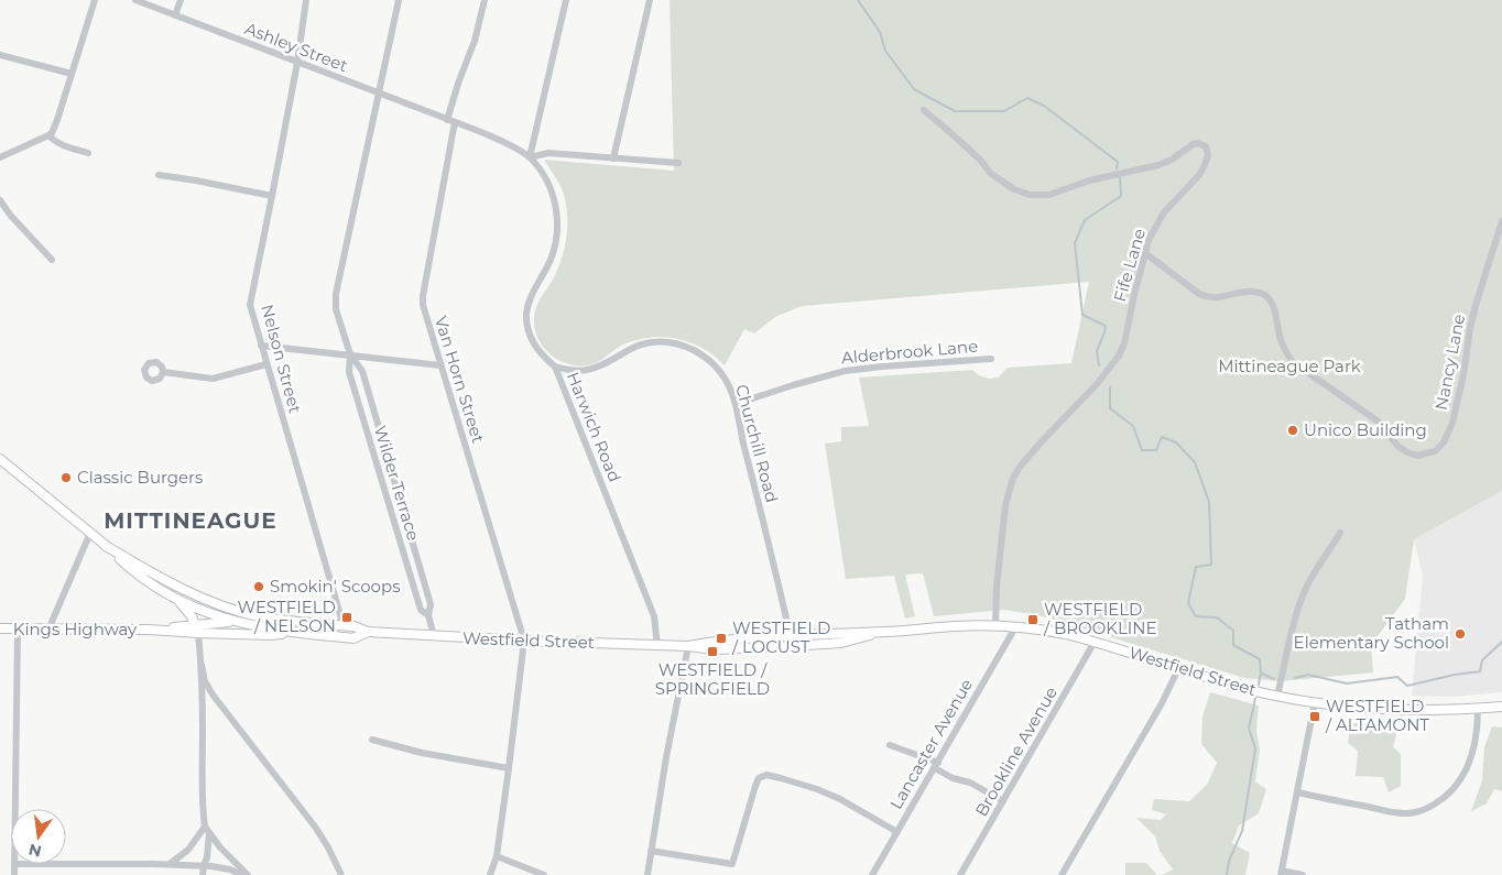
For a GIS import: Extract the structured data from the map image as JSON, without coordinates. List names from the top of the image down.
{
  "streets": {
    "main road": ["Kings Highway", "Westfield Street"],
    "street": [
      "Ashley Street",
      "Fife Lane",
      "Alderbrook Lane",
      "Nelson Street",
      "Nancy Lane",
      "Van Horn Street",
      "Harwich Road",
      "Churchill Road",
      "Wilder Terrace",
      "Lancaster Avenue",
      "Brookline Avenue"
    ]
  },
  "crossings": [
    ["Ashley Street", "Nelson Street"],
    ["Ashley Street", "Harwich Road"],
    ["Ashley Street", "Wilder Terrace"],
    ["Fife Lane", "Nancy Lane"],
    ["Fife Lane", "Westfield Street"],
    ["Alderbrook Lane", "Churchill Road"],
    ["Nelson Street", "Westfield Street"],
    ["Van Horn Street", "Harwich Road"],
    ["Van Horn Street", "Westfield Street"],
    ["Harwich Road", "Churchill Road"],
    ["Harwich Road", "Westfield Street"],
    ["Churchill Road", "Westfield Street"],
    ["Wilder Terrace", "Westfield Street"],
    ["Kings Highway", "Westfield Street"],
    ["Westfield Street", "Lancaster Avenue"],
    ["Westfield Street", "Brookline Avenue"]
  ],
  "districts": ["MITTINEAGUE"],
  "parks": ["Mittineague Park"],
  "places": {
    "other": [
      "Unico Building",
      "Classic Burgers",
      "Smokin' Scoops",
      "Tatham Elementary School"
    ],
    "transit": [
      "WESTFIELD / NELSON",
      "WESTFIELD / BROOKLINE",
      "WESTFIELD / LOCUST",
      "WESTFIELD / SPRINGFIELD",
      "WESTFIELD / ALTAMONT"
    ]
  },
  "north": "bottom"
}
